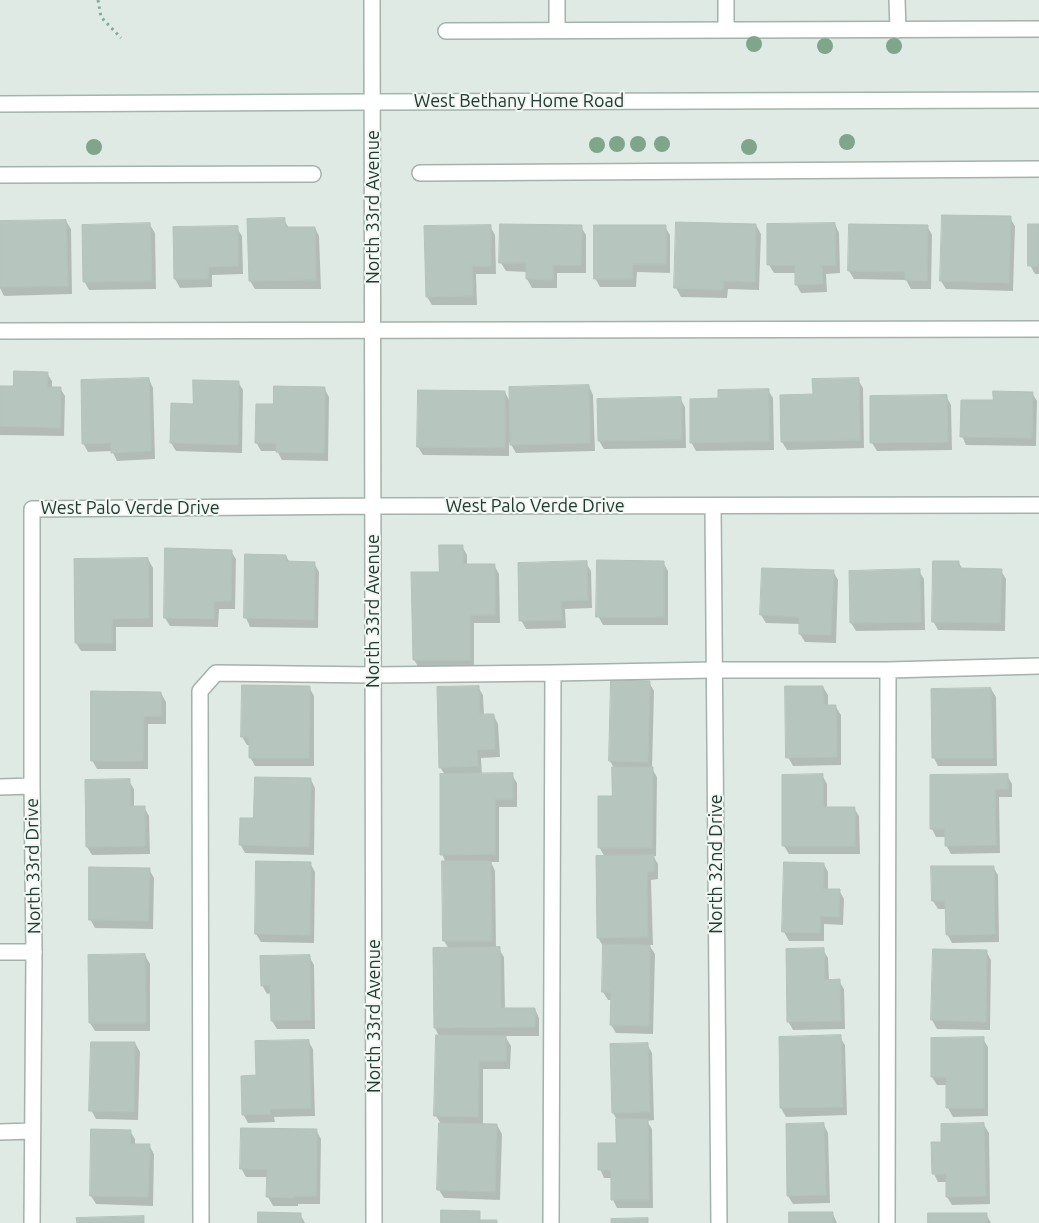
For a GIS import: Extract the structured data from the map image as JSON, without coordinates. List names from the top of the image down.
{
  "streets": {
    "street": [
      "West Bethany Home Road",
      "North 33rd Avenue",
      "West Palo Verde Drive",
      "North 32nd Drive",
      "North 33rd Drive"
    ]
  },
  "crossings": [
    ["West Bethany Home Road", "North 33rd Avenue"],
    ["North 33rd Avenue", "West Palo Verde Drive"],
    ["West Palo Verde Drive", "North 32nd Drive"],
    ["West Palo Verde Drive", "North 33rd Drive"]
  ]
}
